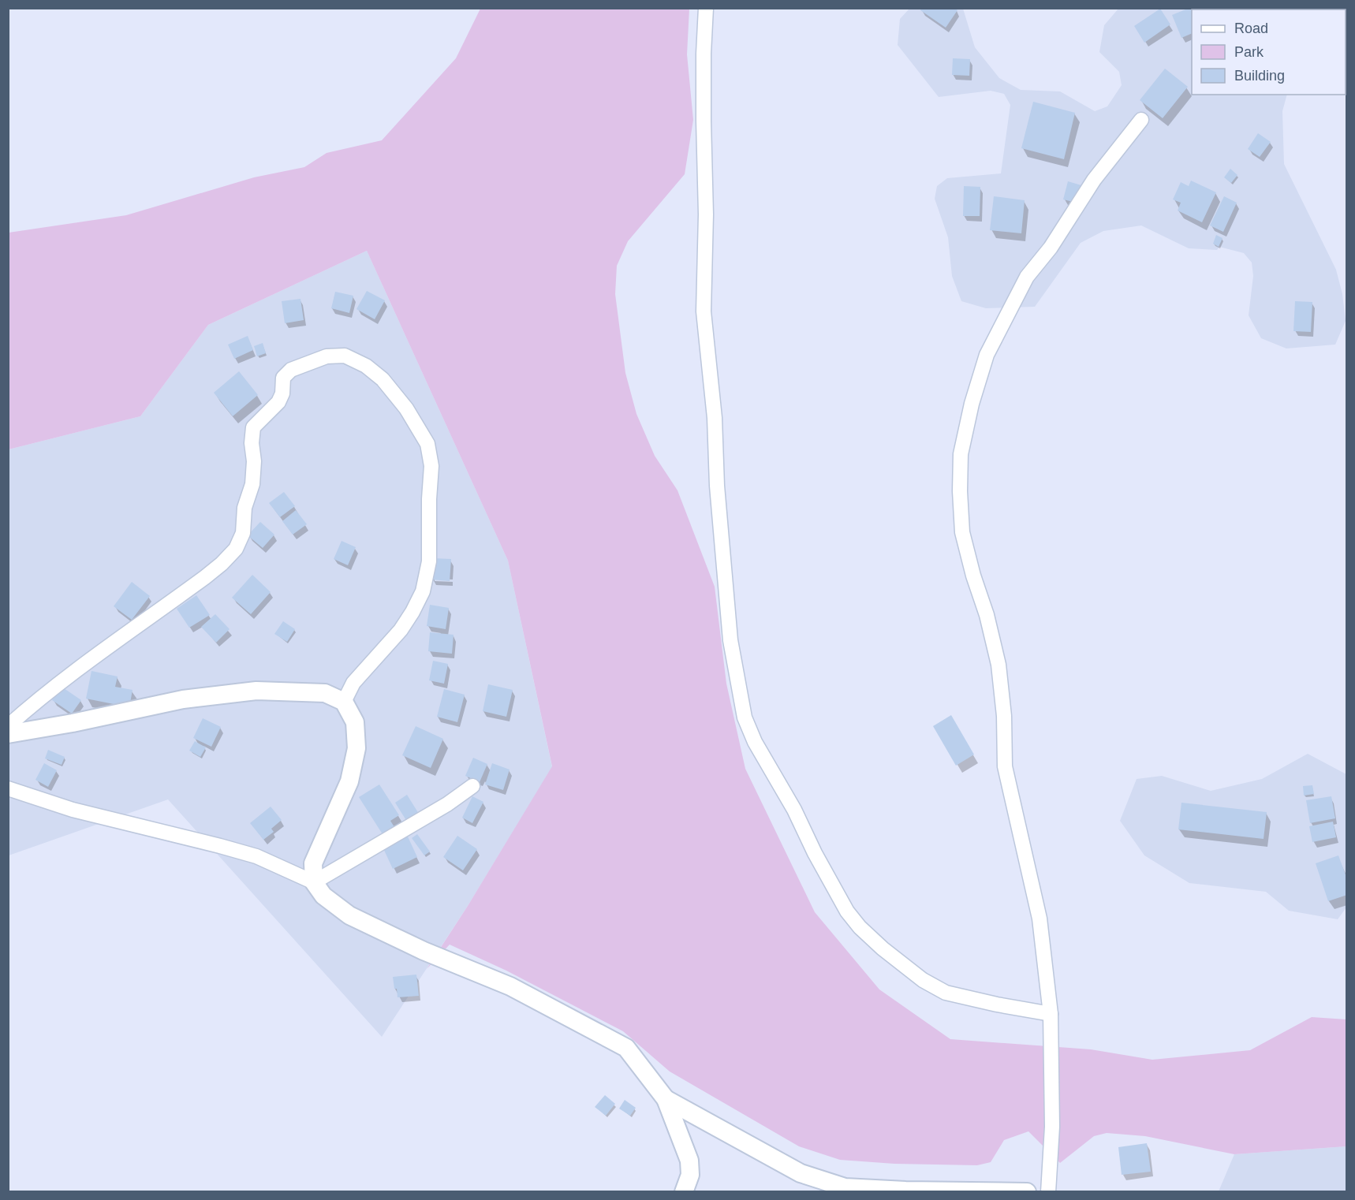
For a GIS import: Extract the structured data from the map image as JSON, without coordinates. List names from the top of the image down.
{
  "legend": ["Road", "Park", "Building"]
}
